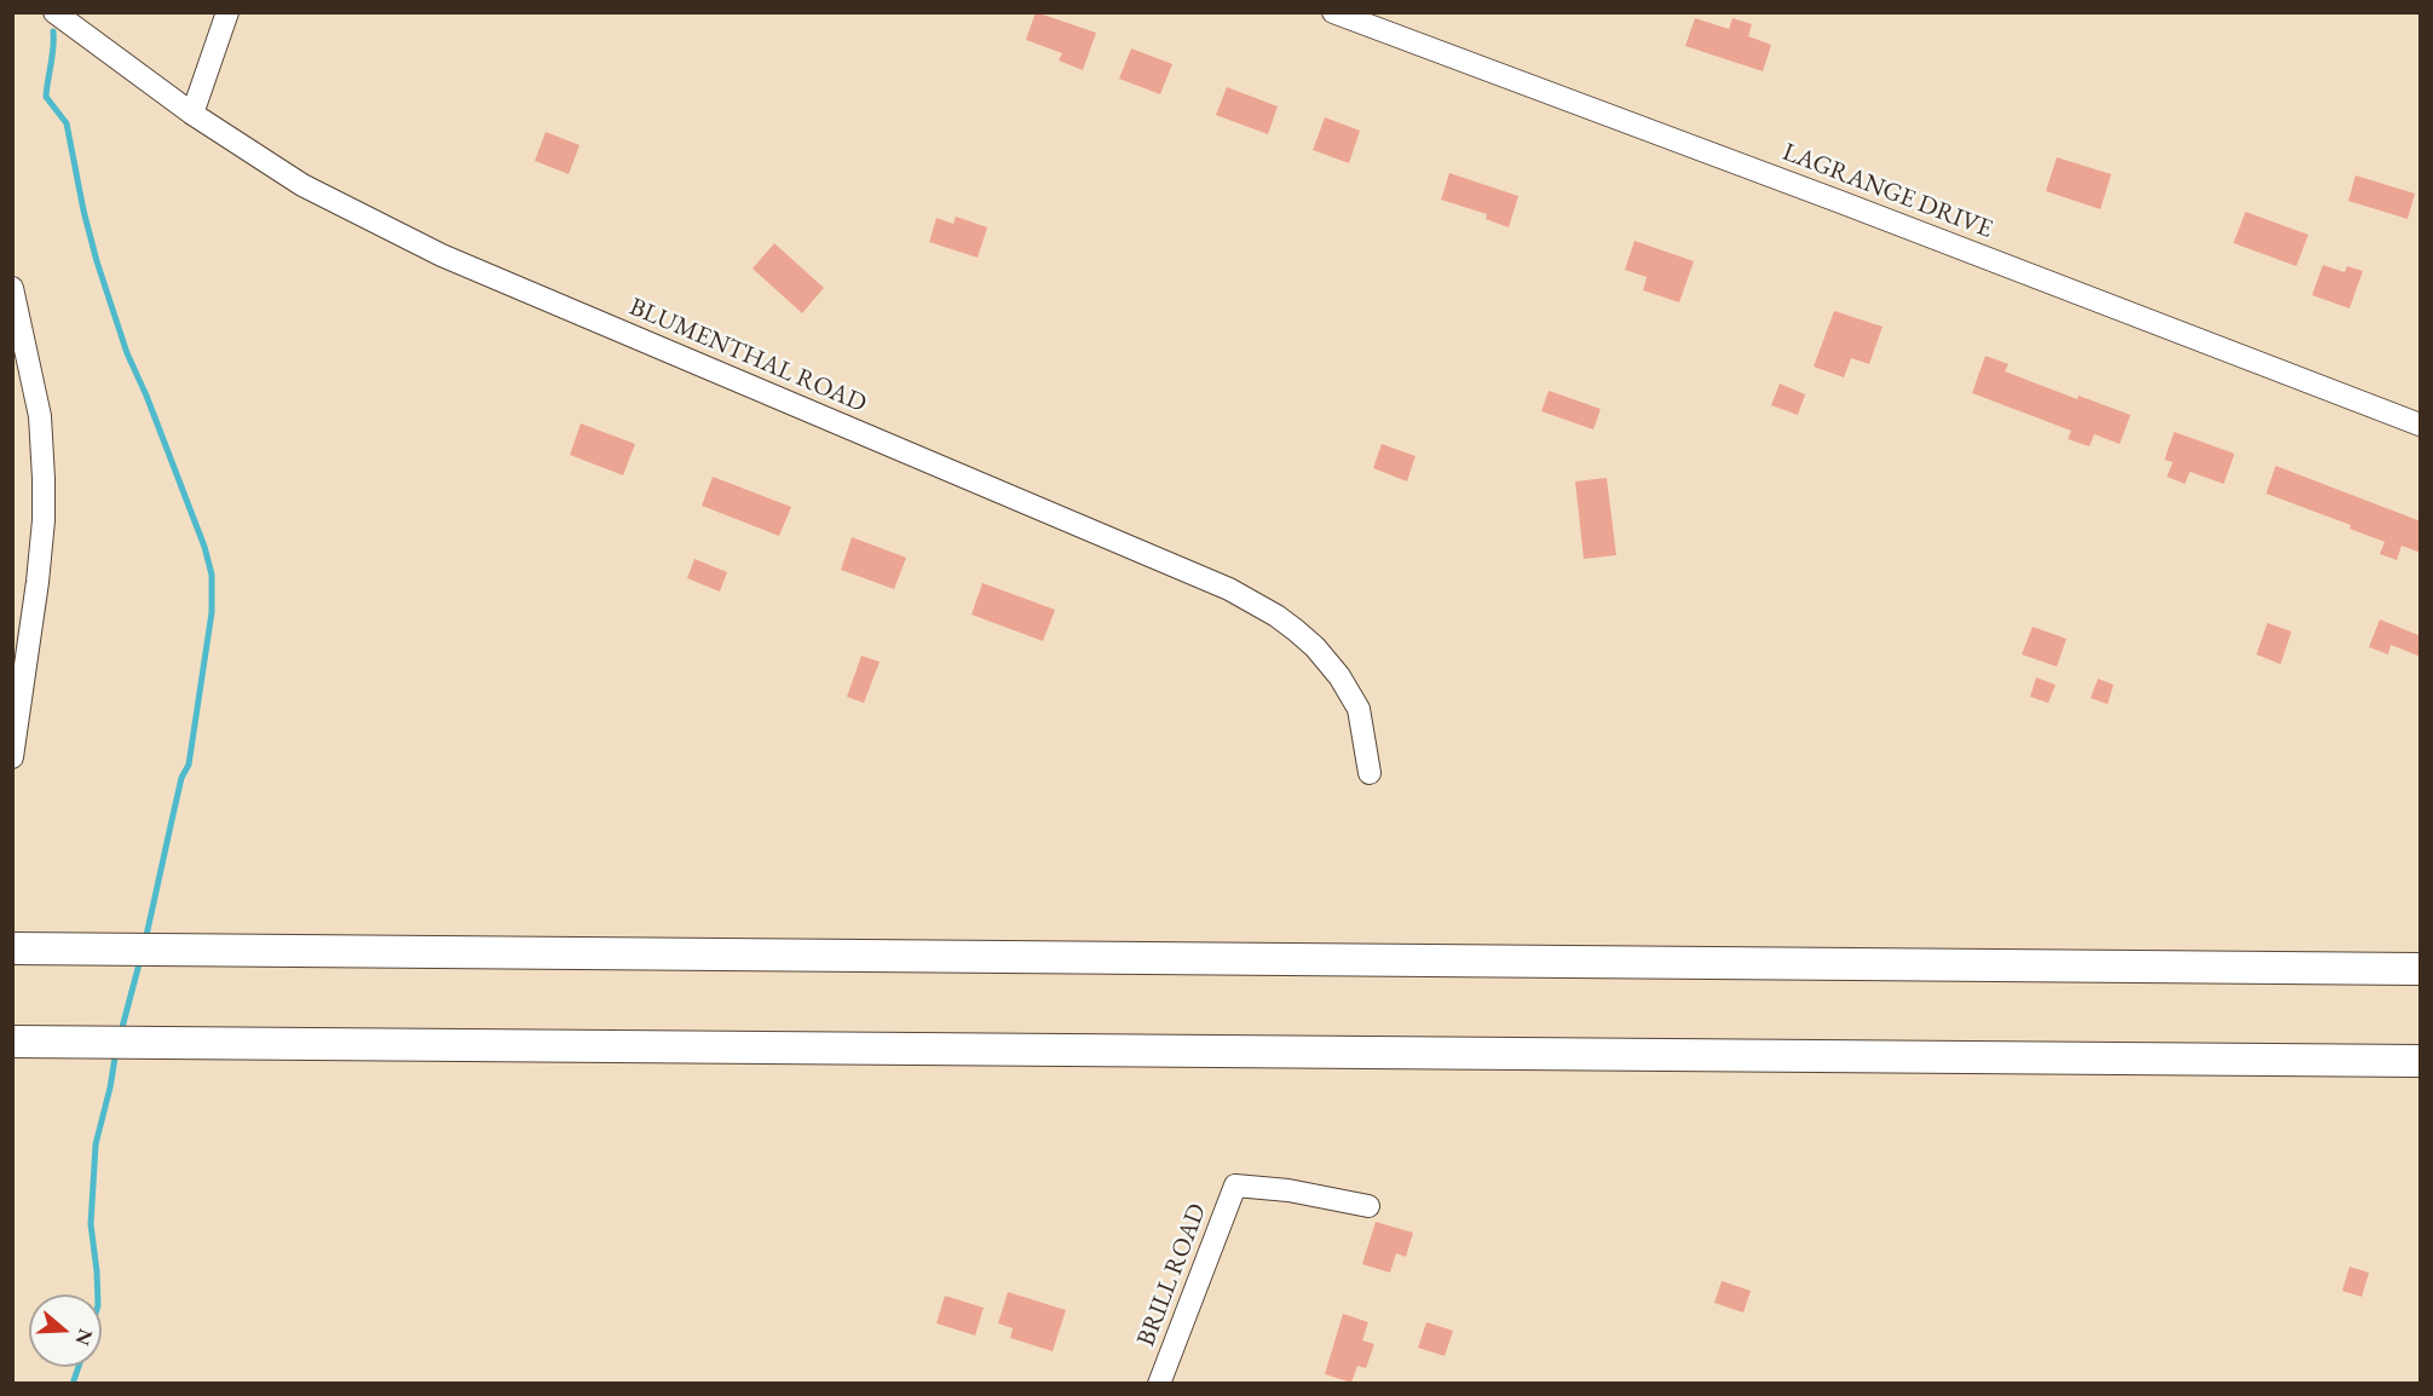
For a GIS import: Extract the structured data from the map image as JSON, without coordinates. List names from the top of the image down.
{
  "streets": {
    "street": ["LAGRANGE DRIVE", "BLUMENTHAL ROAD", "BRILL ROAD"]
  },
  "north": "right"
}
